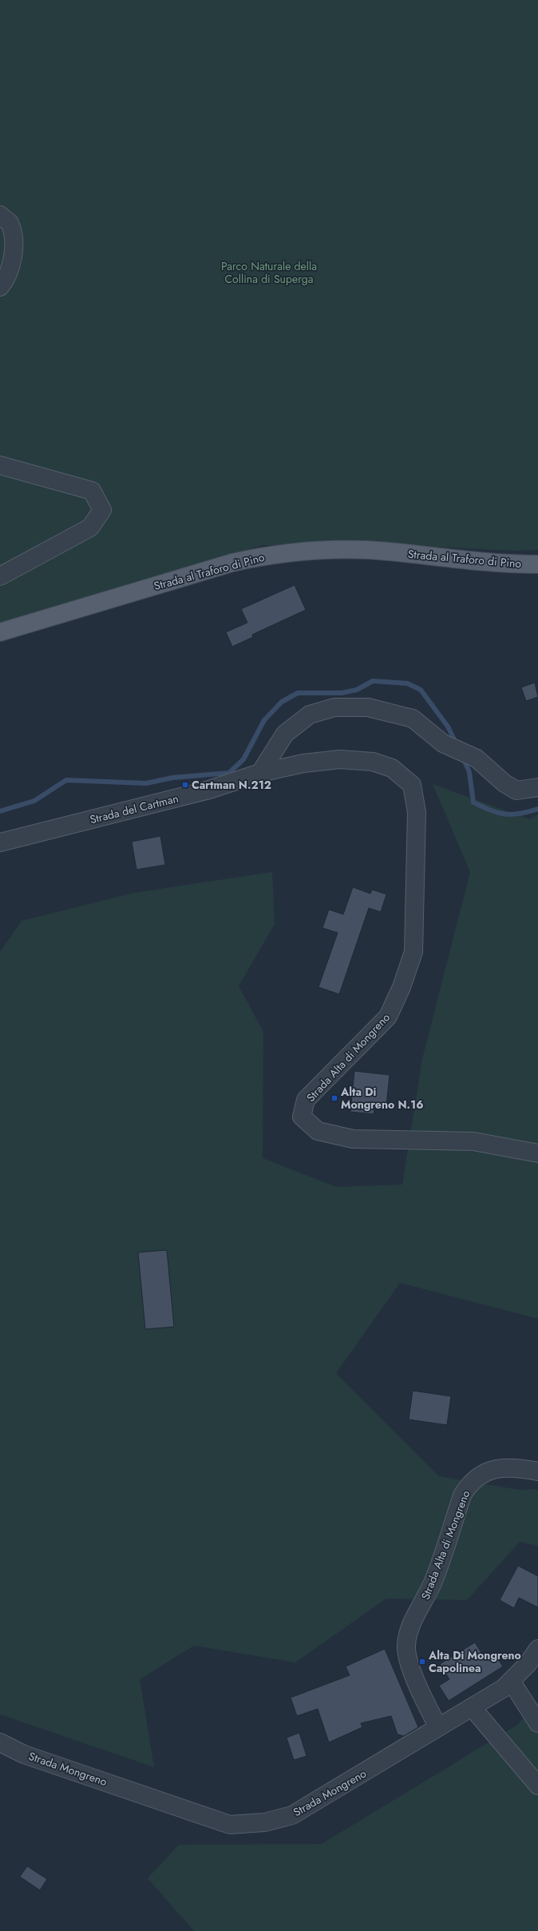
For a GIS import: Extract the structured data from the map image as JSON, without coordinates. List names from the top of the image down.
{
  "streets": {
    "main road": ["Strada al Traforo di Pino"],
    "street": ["Strada del Cartman", "Strada Alta di Mongreno", "Strada Mongreno"]
  },
  "crossings": [
    ["Strada del Cartman", "Strada Alta di Mongreno"],
    ["Strada Alta di Mongreno", "Strada Mongreno"]
  ],
  "parks": ["Parco Naturale della Collina di Superga"],
  "places": {
    "transit": ["Cartman N.212", "Alta Di Mongreno N.16", "Alta Di Mongreno Capolinea"]
  }
}
